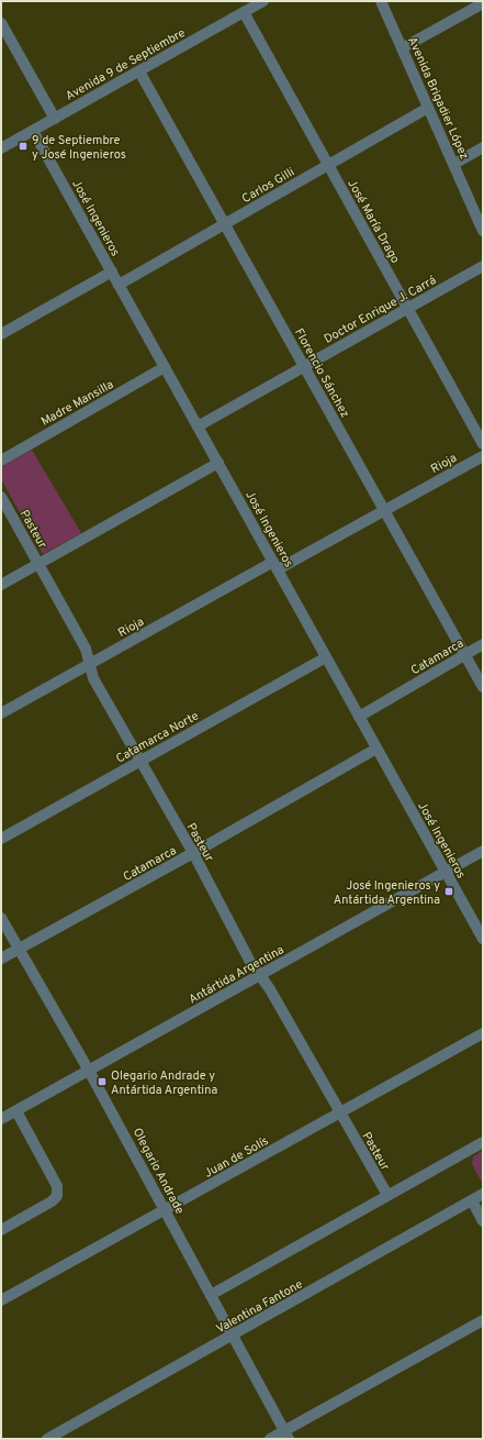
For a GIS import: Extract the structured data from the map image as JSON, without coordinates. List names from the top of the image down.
{
  "streets": {
    "street": [
      "Avenida 9 de Septiembre",
      "Avenida Brigadier López",
      "Carlos Gilli",
      "José Ingenieros",
      "José María Drago",
      "Doctor Enrique J. Carrá",
      "Florencio Sánchez",
      "Madre Mansilla",
      "Rioja",
      "Pasteur",
      "Catamarca",
      "Catamarca Norte",
      "Antártida Argentina",
      "Juan de Solís",
      "Olegario Andrade",
      "Valentina Fantone"
    ]
  },
  "crossings": [
    ["Avenida 9 de Septiembre", "José Ingenieros"],
    ["Avenida 9 de Septiembre", "José María Drago"],
    ["Avenida 9 de Septiembre", "Florencio Sánchez"],
    ["Avenida Brigadier López", "Carlos Gilli"],
    ["Carlos Gilli", "José Ingenieros"],
    ["Carlos Gilli", "José María Drago"],
    ["Carlos Gilli", "Florencio Sánchez"],
    ["José Ingenieros", "Doctor Enrique J. Carrá"],
    ["José Ingenieros", "Madre Mansilla"],
    ["José Ingenieros", "Rioja"],
    ["José Ingenieros", "Catamarca"],
    ["José Ingenieros", "Catamarca Norte"],
    ["José Ingenieros", "Antártida Argentina"],
    ["José María Drago", "Doctor Enrique J. Carrá"],
    ["Doctor Enrique J. Carrá", "Florencio Sánchez"],
    ["Florencio Sánchez", "Rioja"],
    ["Florencio Sánchez", "Catamarca"],
    ["Rioja", "Pasteur"],
    ["Pasteur", "Catamarca"],
    ["Pasteur", "Catamarca Norte"],
    ["Pasteur", "Antártida Argentina"],
    ["Pasteur", "Juan de Solís"],
    ["Catamarca", "Olegario Andrade"],
    ["Antártida Argentina", "Olegario Andrade"],
    ["Juan de Solís", "Olegario Andrade"],
    ["Olegario Andrade", "Valentina Fantone"]
  ],
  "places": {
    "transit": ["9 de Septiembre y José Ingenieros", "José Ingenieros y Antártida Argentina", "Olegario Andrade y Antártida Argentina"]
  }
}
